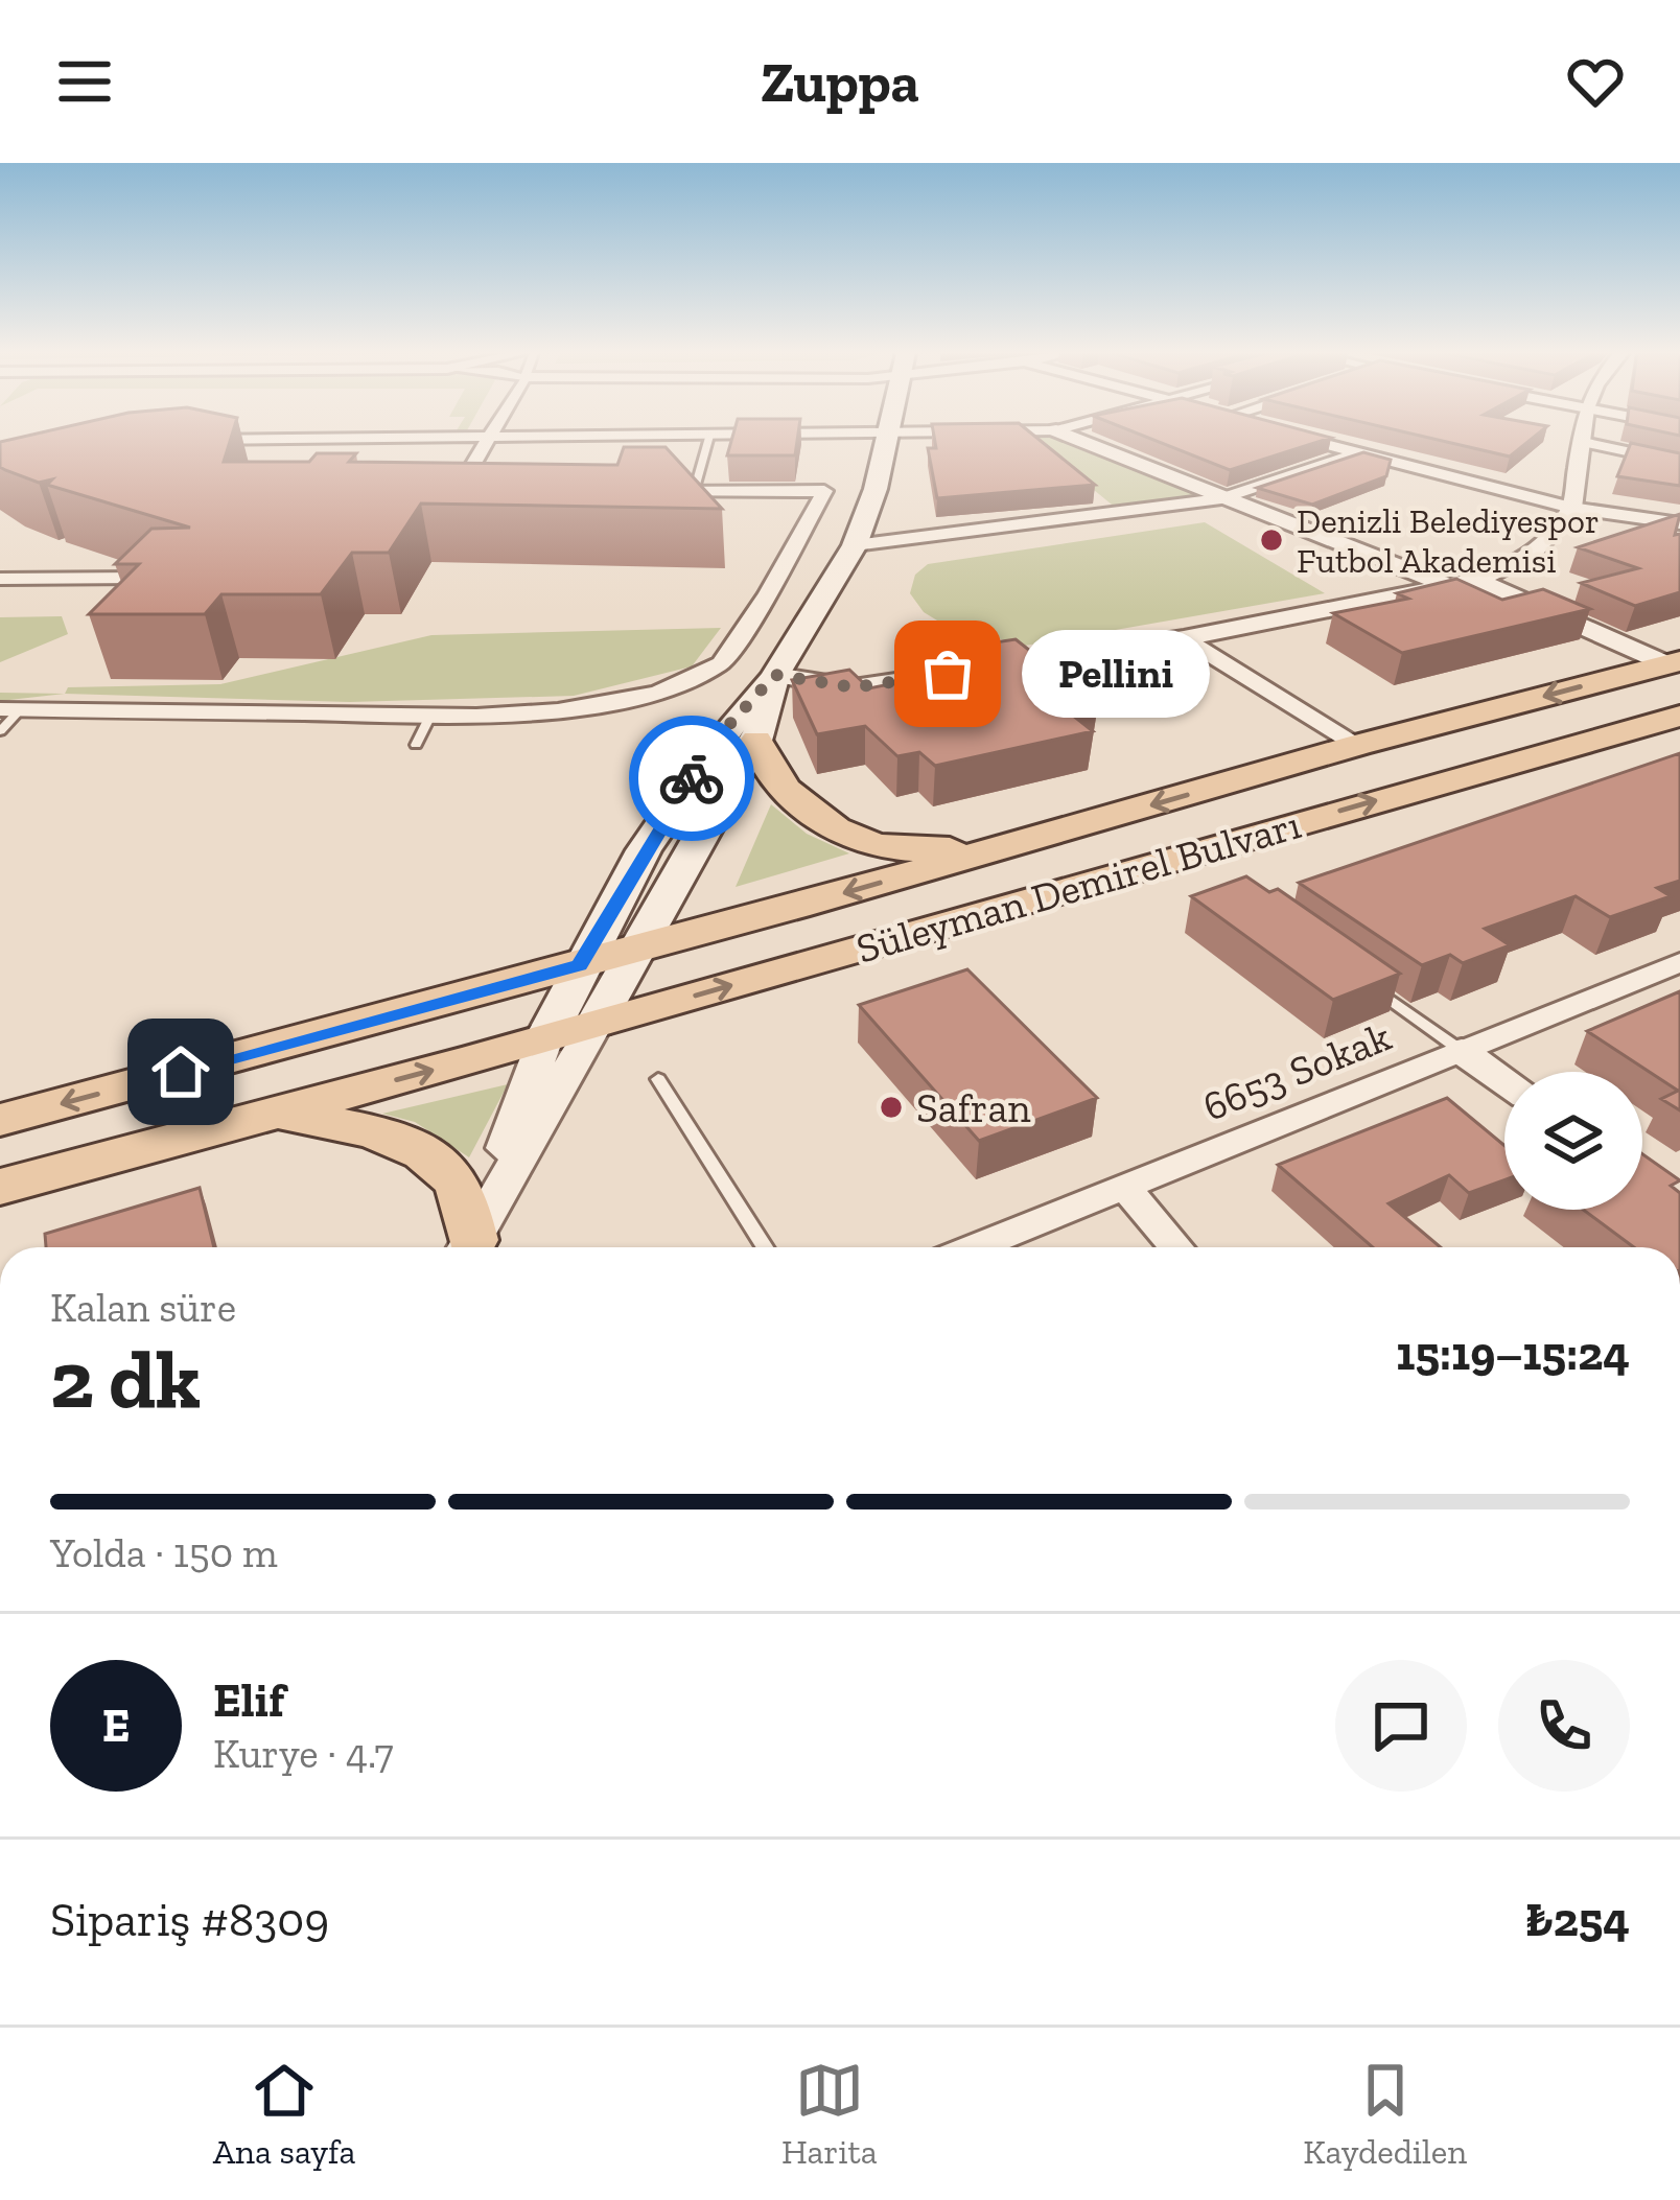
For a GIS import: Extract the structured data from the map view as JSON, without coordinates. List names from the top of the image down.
{
  "streets": {
    "main road": ["Süleyman Demirel Bulvarı"],
    "street": ["6653 Sokak"]
  },
  "places": ["Denizli Belediyespor Futbol Akademisi", "Pellini", "Safran"],
  "page": {
    "header": "Zuppa",
    "bubble": "Pellini",
    "heading": ["2 dk", "Kalan süre", "15:19–15:24"],
    "panel": [
      "Elif",
      "Kurye · 4.7",
      "Sipariş #8309",
      "₺254"
    ],
    "bar": "Yolda · 150 m",
    "round": "E",
    "tabs": ["Ana sayfa", "Harita", "Kaydedilen"]
  }
}
